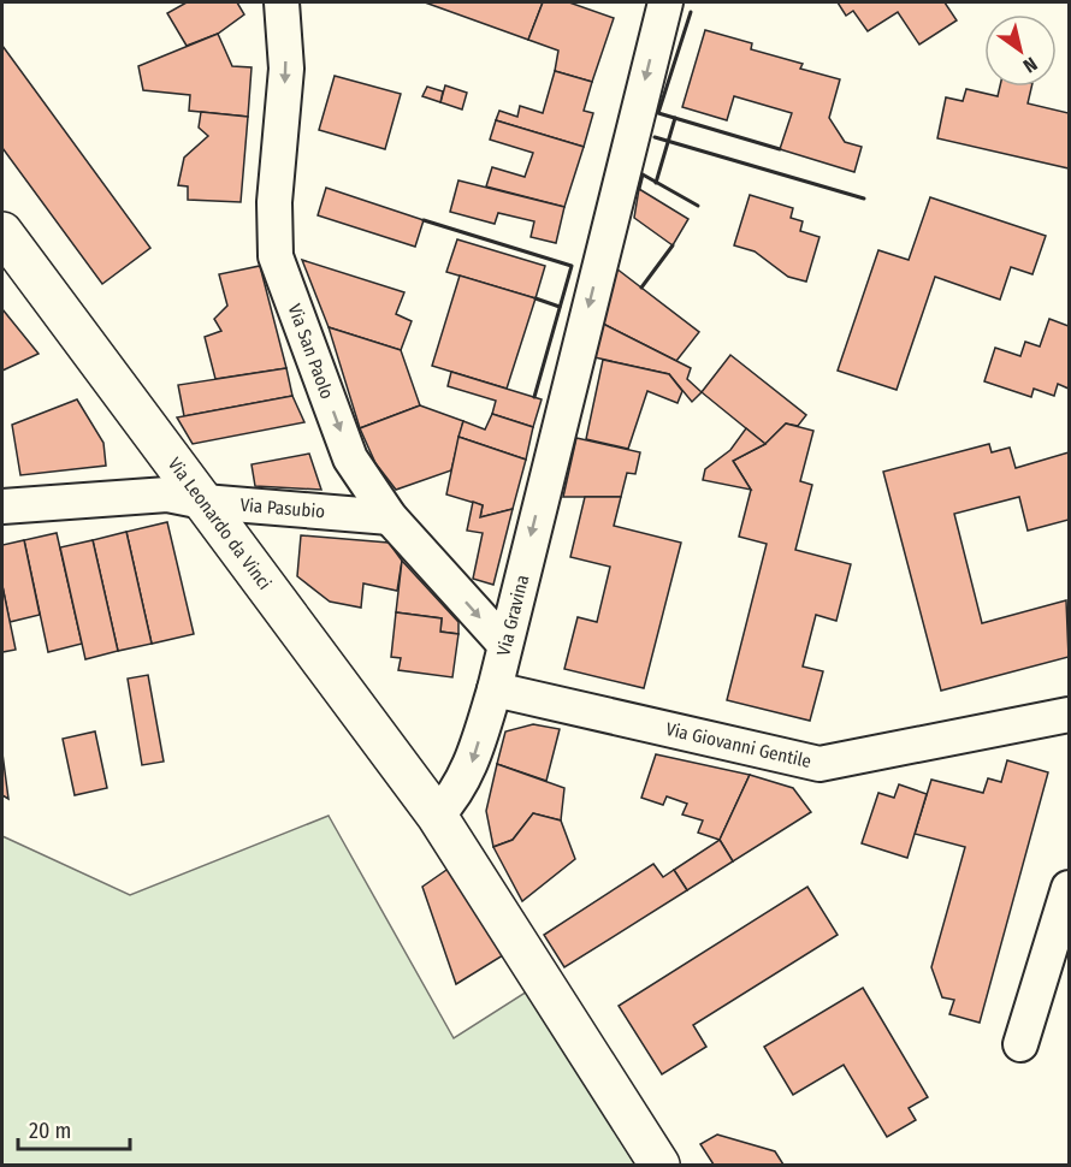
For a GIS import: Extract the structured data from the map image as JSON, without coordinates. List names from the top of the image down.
{
  "streets": {
    "street": [
      "Via San Paolo",
      "Via Pasubio",
      "Via Leonardo da Vinci",
      "Via Gravina",
      "Via Giovanni Gentile"
    ]
  },
  "crossings": [
    ["Via San Paolo", "Via Pasubio"],
    ["Via San Paolo", "Via Gravina"],
    ["Via Pasubio", "Via Leonardo da Vinci"],
    ["Via Leonardo da Vinci", "Via Gravina"],
    ["Via Gravina", "Via Giovanni Gentile"]
  ],
  "one_way": ["Via San Paolo", "Via Gravina"],
  "scale_bar": "20 m",
  "north": "bottom right"
}
